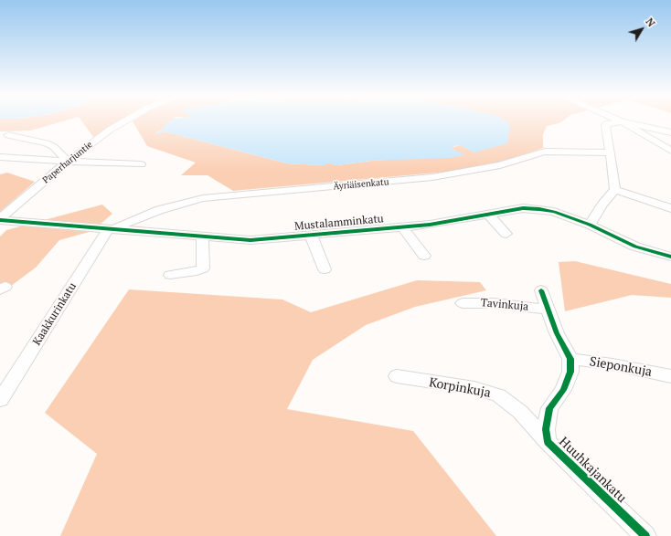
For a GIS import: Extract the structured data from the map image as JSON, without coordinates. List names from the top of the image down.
{
  "streets": {
    "street": [
      "Paperharjuntie",
      "Äyriäisenkatu",
      "Mustalamminkatu",
      "Tavinkuja",
      "Kaakkurinkatu",
      "Sieponkuja",
      "Korpinkuja",
      "Huuhkajankatu"
    ]
  },
  "crossings": [
    ["Paperharjuntie", "Mustalamminkatu"],
    ["Äyriäisenkatu", "Mustalamminkatu"],
    ["Äyriäisenkatu", "Kaakkurinkatu"],
    ["Mustalamminkatu", "Kaakkurinkatu"],
    ["Sieponkuja", "Huuhkajankatu"],
    ["Korpinkuja", "Huuhkajankatu"]
  ],
  "north": "top right"
}
